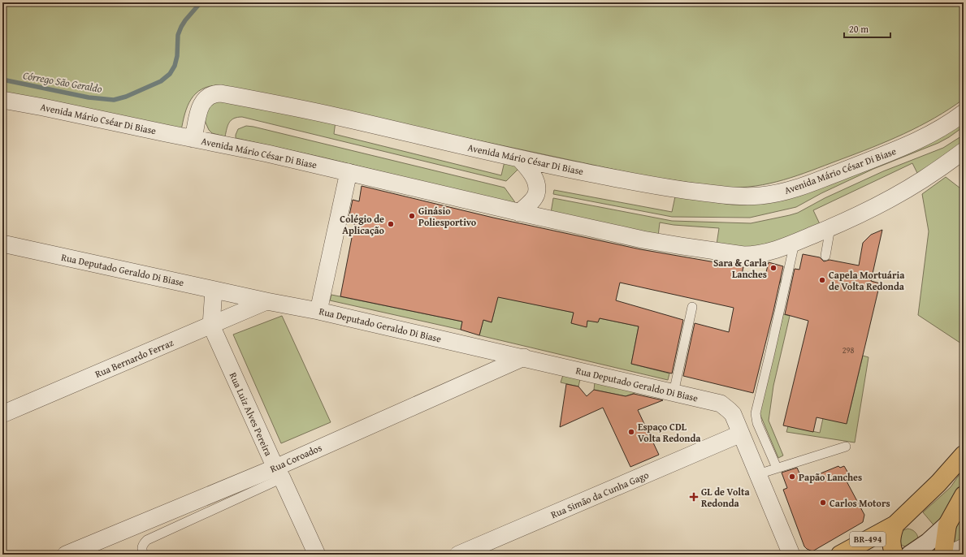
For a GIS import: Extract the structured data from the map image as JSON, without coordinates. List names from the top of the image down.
{
  "streets": {
    "main road": ["BR-494"],
    "street": [
      "Avenida Mário Cséar Di Biase",
      "Avenida Mário César Di Biase",
      "Rua Deputado Geraldo Di Biase",
      "Rua Bernardo Ferraz",
      "Rua Luiz Alves Pereira",
      "Rua Coroados",
      "Rua Simão da Cunha Gago"
    ]
  },
  "crossings": [
    ["Avenida Mário Cséar Di Biase", "Avenida Mário César Di Biase"],
    ["Rua Deputado Geraldo Di Biase", "Rua Bernardo Ferraz"],
    ["Rua Deputado Geraldo Di Biase", "Rua Coroados"],
    ["Rua Deputado Geraldo Di Biase", "Rua Simão da Cunha Gago"],
    ["Rua Bernardo Ferraz", "Rua Luiz Alves Pereira"],
    ["Rua Luiz Alves Pereira", "Rua Coroados"]
  ],
  "water": ["Córrego São Geraldo"],
  "places": {
    "other": [
      "Ginásio Poliesportivo",
      "Colégio de Aplicação",
      "Sara & Carla Lanches",
      "Capela Mortuária de Volta Redonda",
      "Espaço CDL Volta Redonda",
      "Papão Lanches",
      "Carlos Motors"
    ],
    "health": ["GL de Volta Redonda"]
  },
  "house_numbers": ["298"],
  "scale_bar": "20 m"
}
